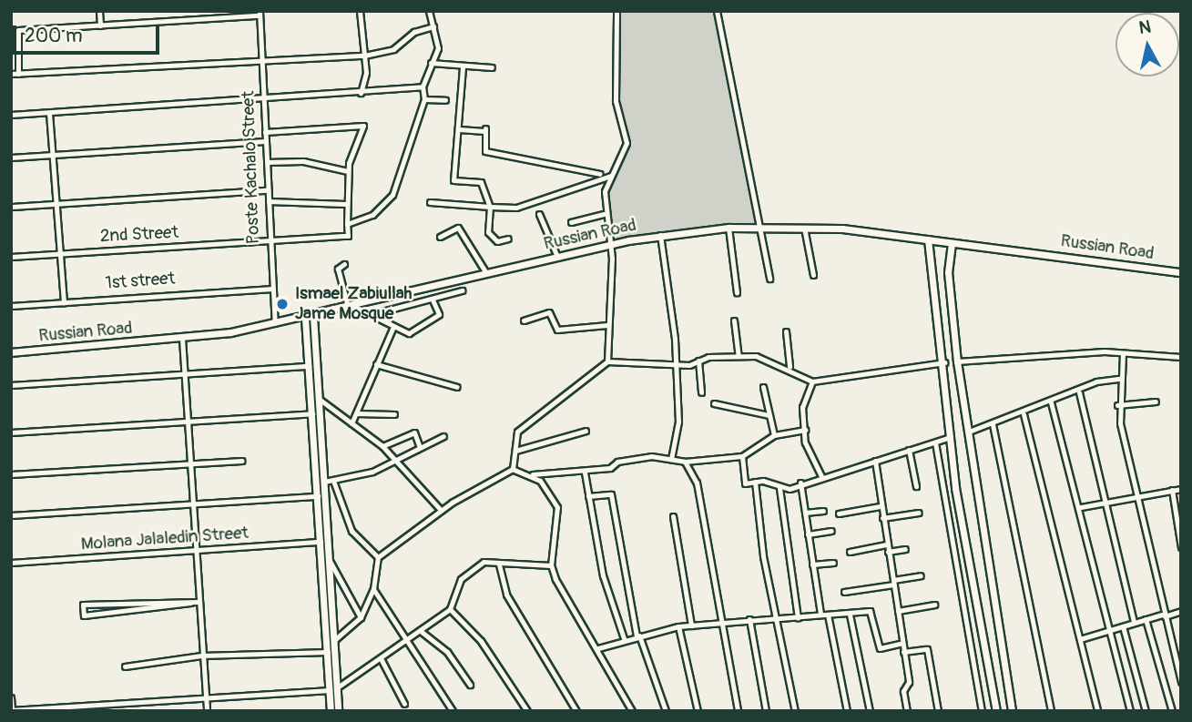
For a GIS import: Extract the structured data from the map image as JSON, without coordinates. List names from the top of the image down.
{
  "streets": {
    "main road": ["Russian Road"],
    "street": [
      "Poste Kachalo Street",
      "2nd Street",
      "1st street",
      "Molana Jalaledin Street"
    ]
  },
  "crossings": [
    ["Poste Kachalo Street", "2nd Street"],
    ["Poste Kachalo Street", "Russian Road"],
    ["Poste Kachalo Street", "1st street"]
  ],
  "places": ["Ismael Zabiullah Jame Mosque"],
  "scale_bar": "200 m",
  "north": "top"
}
